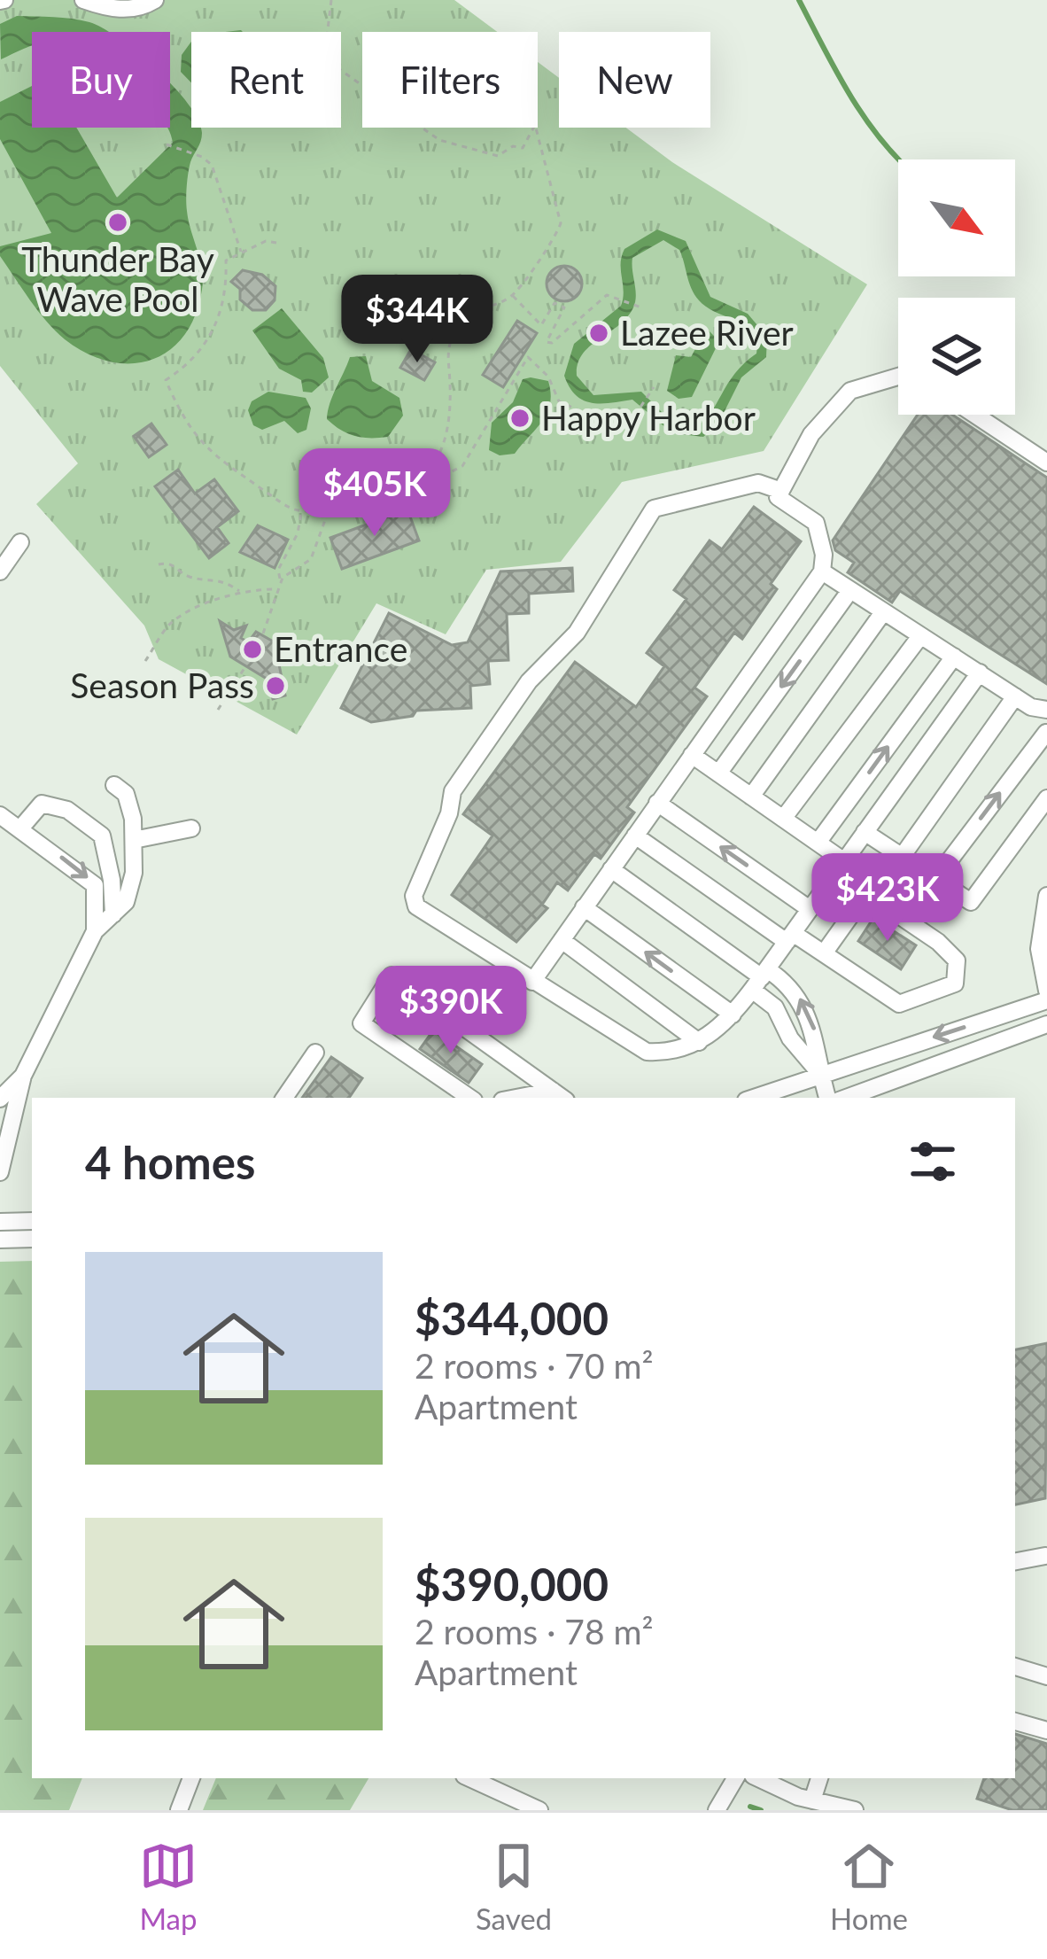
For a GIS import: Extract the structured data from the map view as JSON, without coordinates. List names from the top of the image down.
{
  "places": [
    "Thunder Bay Wave Pool",
    "Lazee River",
    "Happy Harbor",
    "Entrance",
    "Season Pass"
  ],
  "north": "bottom right",
  "page": {
    "chip": [
      "Buy",
      "Rent",
      "Filters",
      "New"
    ],
    "price": [
      "$344K",
      "$405K",
      "$423K",
      "$390K"
    ],
    "heading": "4 homes",
    "list": [
      {
        "name": "$344,000",
        "note": "2 rooms · 70 m² · Apartment"
      },
      {
        "name": "$390,000",
        "note": "2 rooms · 78 m² · Apartment"
      }
    ],
    "tabs": ["Map", "Saved", "Home"]
  }
}
